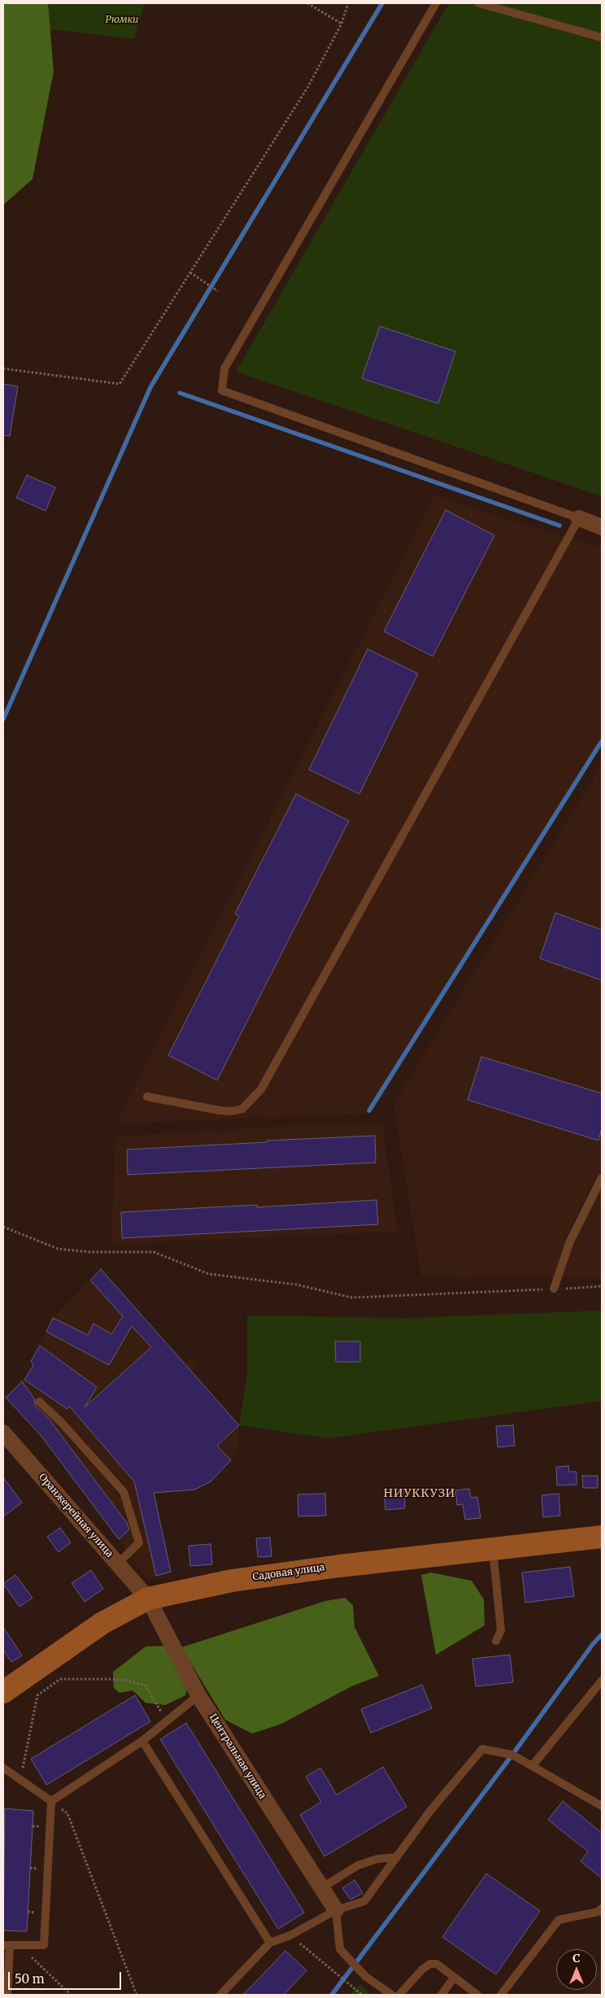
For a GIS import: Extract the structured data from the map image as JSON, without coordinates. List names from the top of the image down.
{
  "streets": {
    "main road": ["Садовая улица"],
    "street": ["Оранжерейная улица", "Центральная улица"]
  },
  "crossings": [
    ["Оранжерейная улица", "Садовая улица"],
    ["Оранжерейная улица", "Центральная улица"],
    ["Садовая улица", "Центральная улица"]
  ],
  "districts": ["НИУККУЗИ"],
  "parks": ["Рюмки"],
  "scale_bar": "50 m",
  "north": "top"
}
